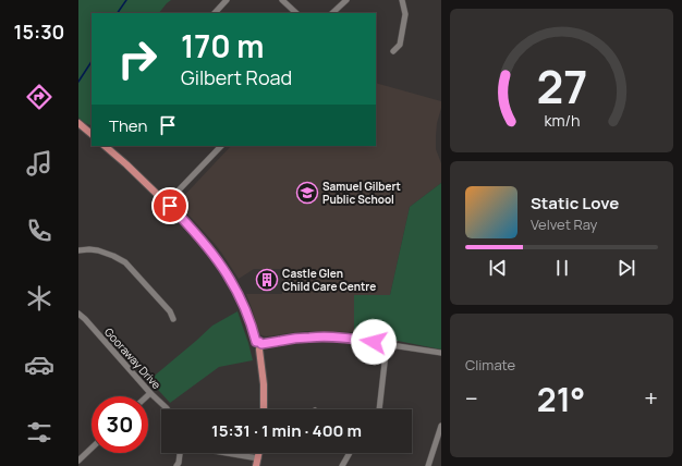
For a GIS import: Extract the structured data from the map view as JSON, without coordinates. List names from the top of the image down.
{
  "streets": {
    "street": ["Gooraway Drive"]
  },
  "places": {
    "school or university": ["Samuel Gilbert Public School"],
    "building": ["Castle Glen Child Care Centre"]
  },
  "page": {
    "tabs": "15:30",
    "turn": ["170 m", "Gilbert Road"],
    "then": "Then",
    "song": ["Static Love", "Velvet Ray"],
    "tile": "Climate",
    "heat": ["−", "21°", "+"],
    "limit": "30",
    "trip": "15:31 · 1 min · 400 m",
    "gauge": ["27", "km/h"]
  }
}
